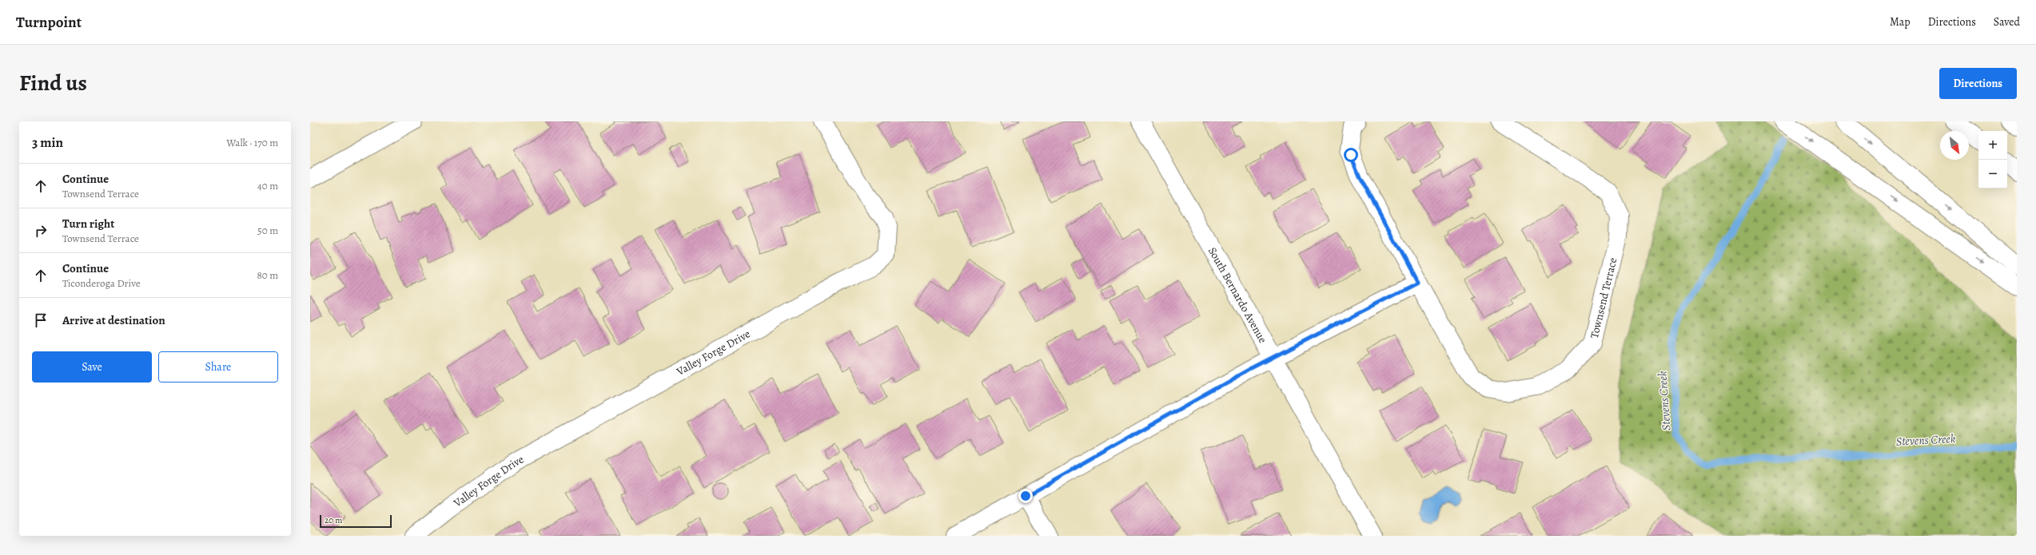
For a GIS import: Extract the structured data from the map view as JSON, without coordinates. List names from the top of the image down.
{
  "streets": {
    "main road": ["South Bernardo Avenue", "Townsend Terrace", "Valley Forge Drive"]
  },
  "water": ["Stevens Creek"],
  "scale_bar": "20 m",
  "north": "bottom right",
  "page": {
    "header": "Turnpoint",
    "nav": ["Map", "Directions", "Saved"],
    "title": "Find us",
    "buttons": [
      "Directions",
      ["Save", "Share"]
    ],
    "heading": ["3 min", "Walk · 170 m"],
    "map_buttons": ["+", "−"],
    "list": [
      ["Continue", "Townsend Terrace", "40 m"],
      ["Turn right", "Townsend Terrace", "50 m"],
      ["Continue", "Ticonderoga Drive", "80 m"],
      "Arrive at destination"
    ],
    "scale": "20 m"
  }
}
